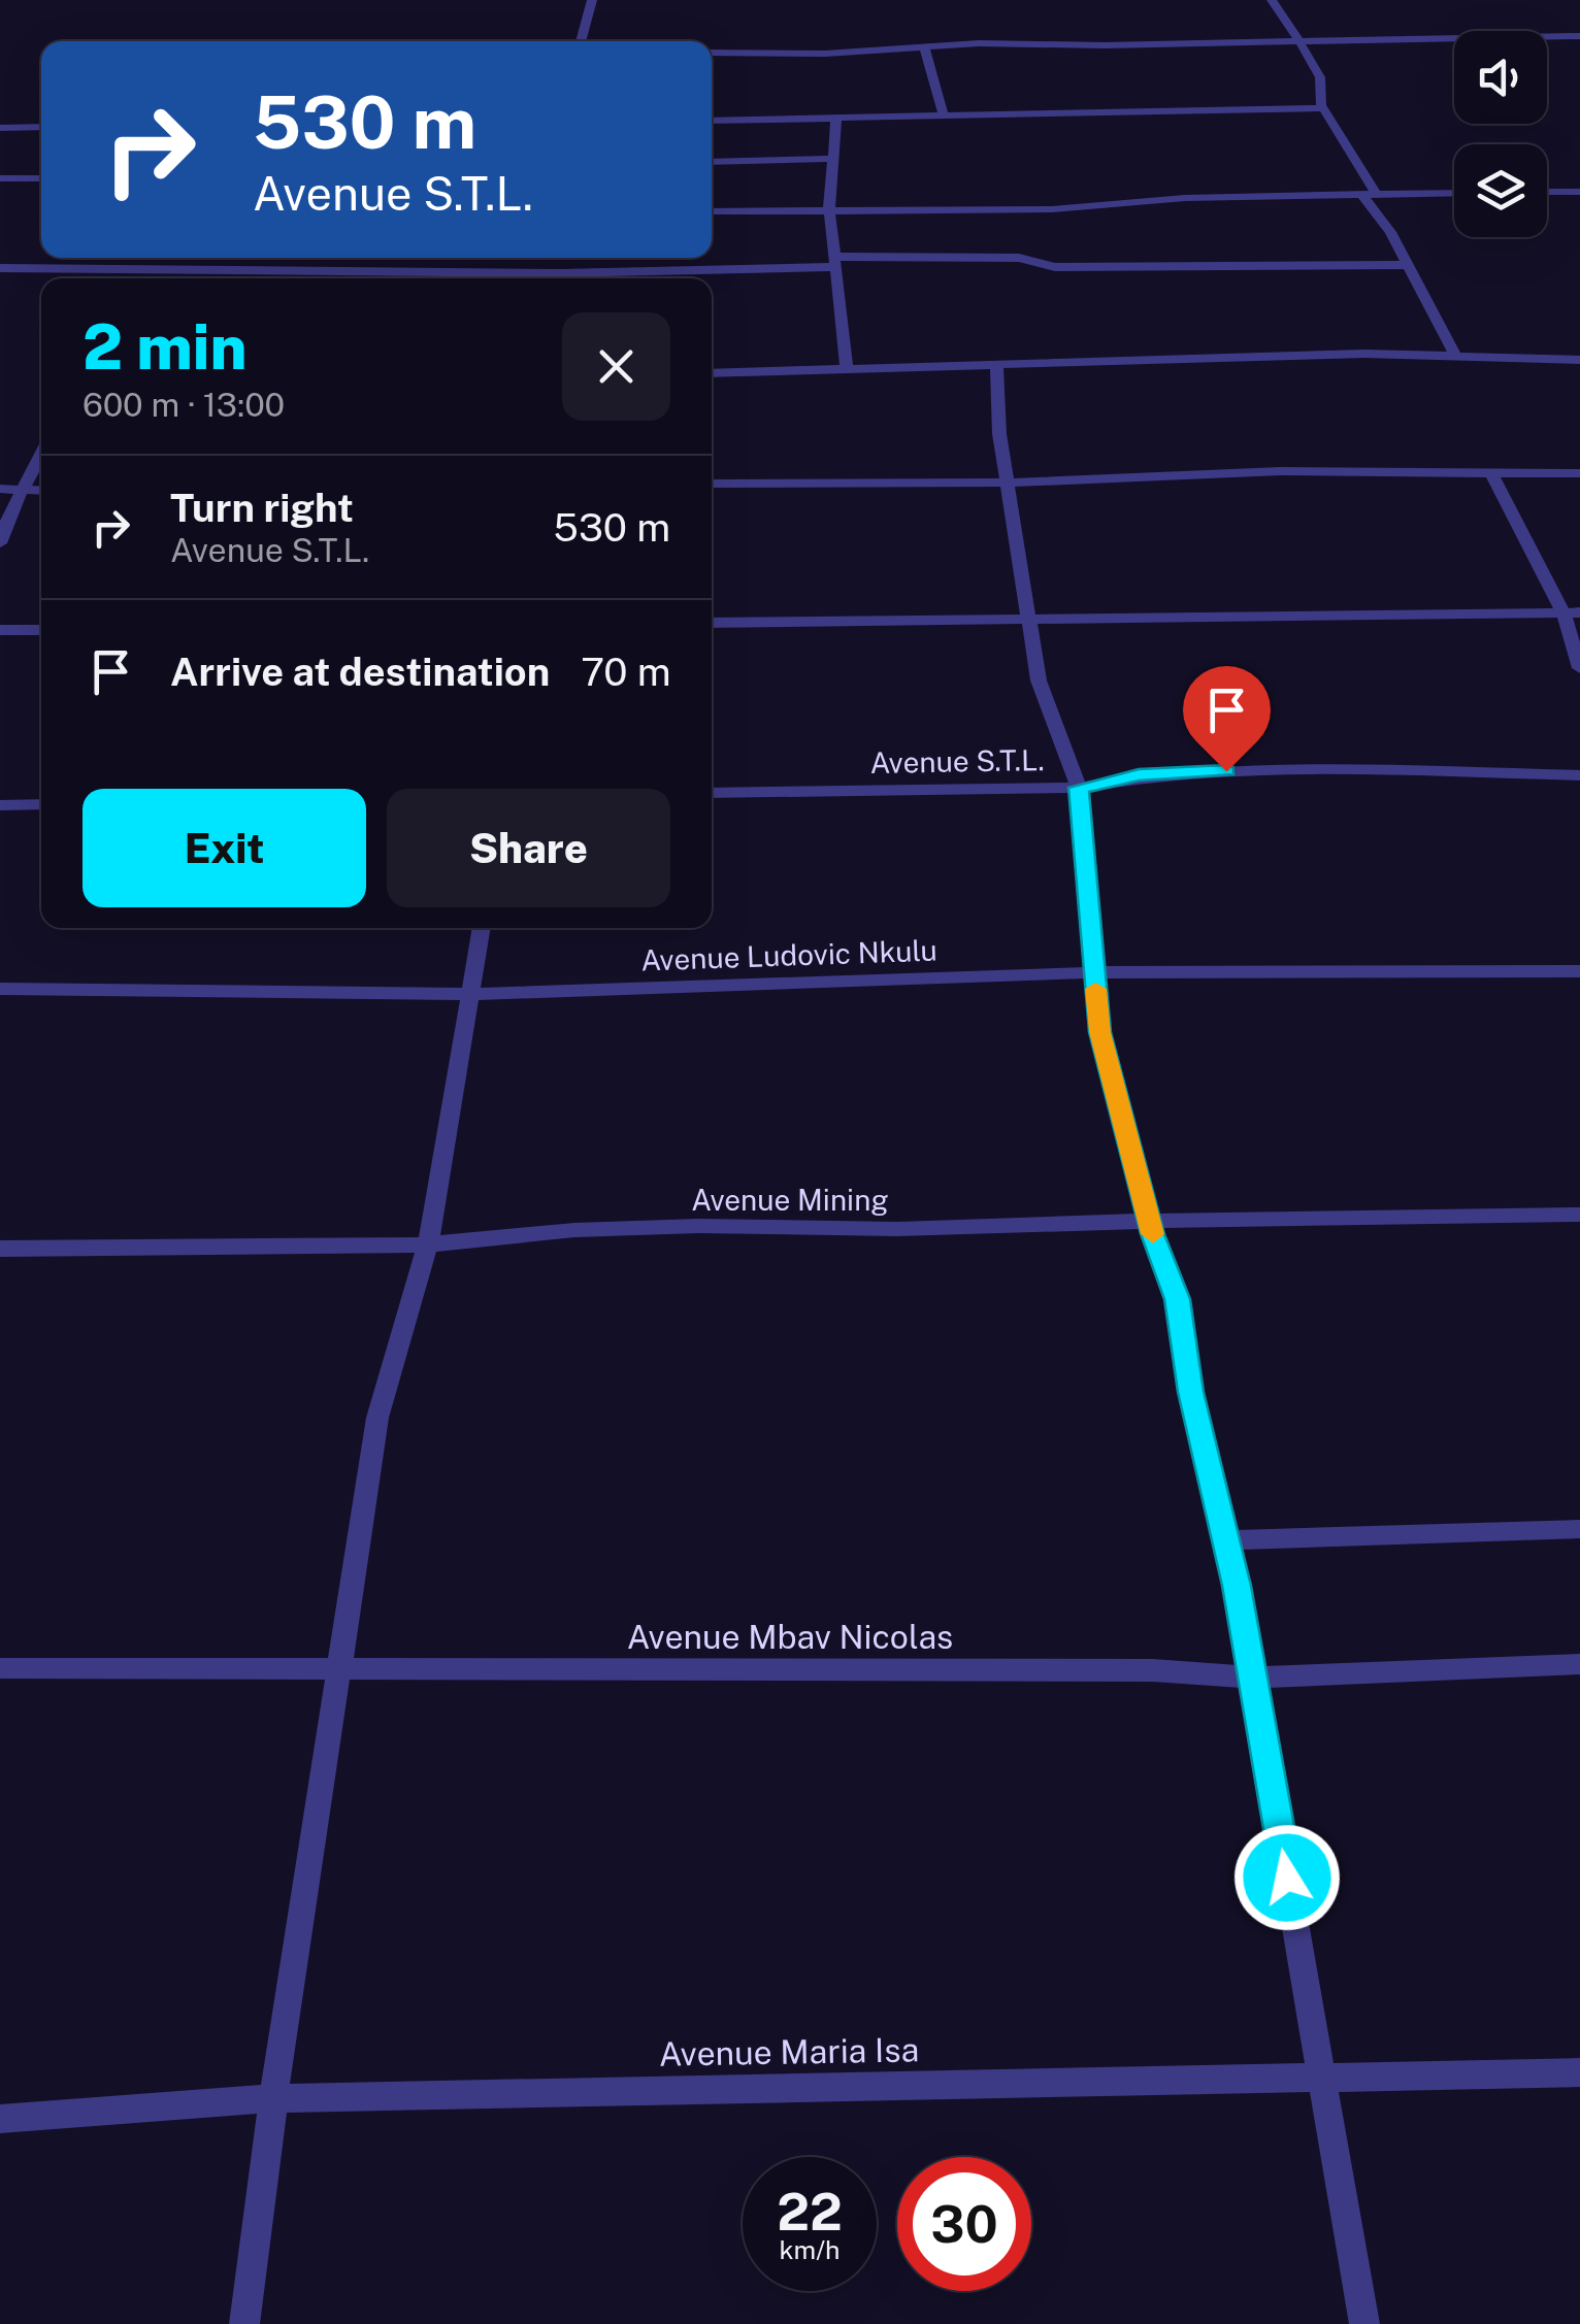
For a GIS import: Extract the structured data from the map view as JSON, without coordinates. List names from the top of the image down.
{
  "streets": {
    "street": [
      "Avenue S.T.L.",
      "Avenue Ludovic Nkulu",
      "Avenue Mining",
      "Avenue Mbav Nicolas",
      "Avenue Maria Isa"
    ]
  },
  "page": {
    "turn": ["530 m", "Avenue S.T.L."],
    "heading": ["2 min", "600 m · 13:00"],
    "list": [
      {
        "name": "Turn right",
        "note": "Avenue S.T.L.",
        "value": "530 m"
      },
      {
        "name": "Arrive at destination",
        "value": "70 m"
      }
    ],
    "buttons": ["Exit", "Share"],
    "speed": "22 km/h",
    "limit": "30"
  }
}
